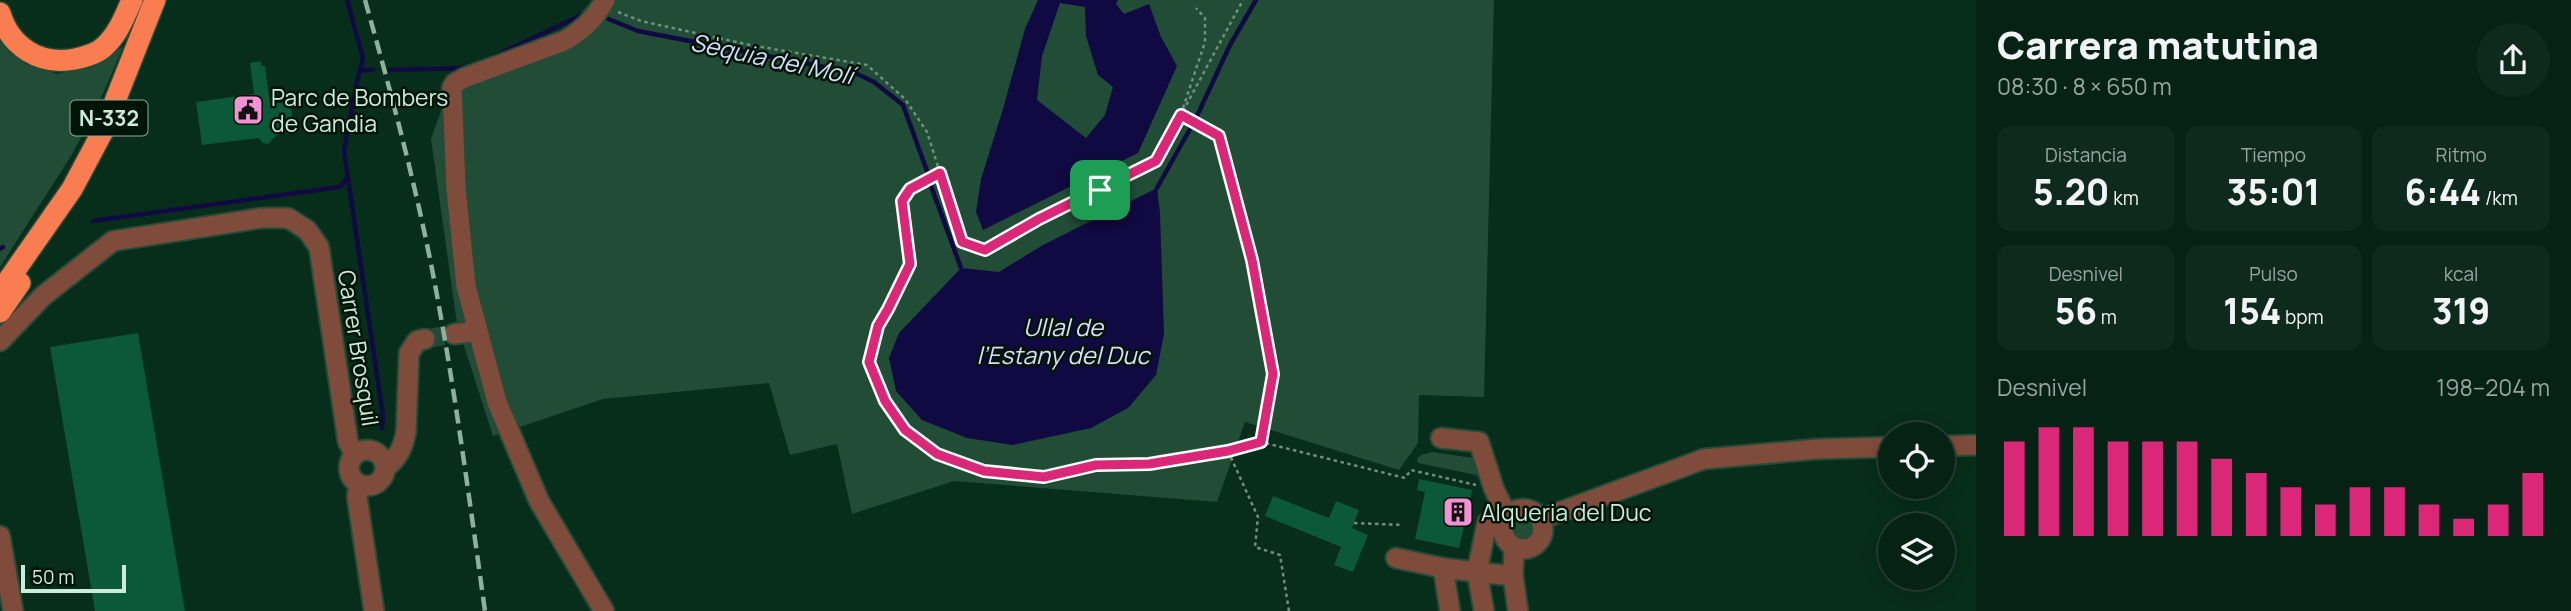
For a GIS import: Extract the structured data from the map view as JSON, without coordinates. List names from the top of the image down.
{
  "streets": {
    "highway": ["N-332"],
    "street": ["Carrer Brosquil"]
  },
  "water": ["Sèquia del Molí", "Ullal de l’Estany del Duc"],
  "places": {
    "public building": ["Parc de Bombers de Gandia"],
    "building": ["Alqueria del Duc"]
  },
  "scale_bar": "50 m",
  "page": {
    "heading": ["Carrera matutina", "08:30 · 8 × 650 m"],
    "stats": [
      ["Distancia", "5.20 km"],
      ["Tiempo", "35:01"],
      ["Ritmo", "6:44 /km"],
      ["Desnivel", "56 m"],
      ["Pulso", "154 bpm"],
      ["kcal", "319"]
    ],
    "chart": ["Desnivel", "198–204 m"],
    "scale": "50 m"
  }
}
